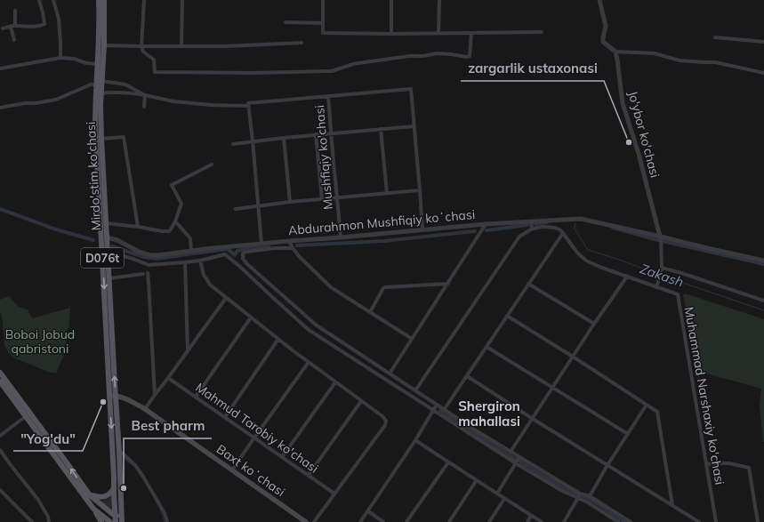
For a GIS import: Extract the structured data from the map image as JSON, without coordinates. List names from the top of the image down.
{
  "streets": {
    "main road": ["Mirdo'stim ko'chasi", "D076t", "Baxt koʻchasi"],
    "street": [
      "Jo'ybor ko'chasi",
      "Mushfiqiy ko'chasi",
      "Abdurahmon Mushfiqiy koʻchasi",
      "Muhammad Narshaxiy ko'chasi",
      "Mahmud Tarobiy ko'chasi"
    ]
  },
  "crossings": [
    ["Jo'ybor ko'chasi", "Abdurahmon Mushfiqiy koʻchasi"],
    ["Mushfiqiy ko'chasi", "Abdurahmon Mushfiqiy koʻchasi"],
    ["Mirdo'stim ko'chasi", "Abdurahmon Mushfiqiy koʻchasi"],
    ["Mirdo'stim ko'chasi", "Baxt koʻchasi"]
  ],
  "districts": ["Shergiron mahallasi"],
  "water": ["Zakash"],
  "parks": ["Boboi Jobud qabristoni"],
  "places": ["zargarlik ustaxonasi", "\"Yog'du\"", "Best pharm"]
}
